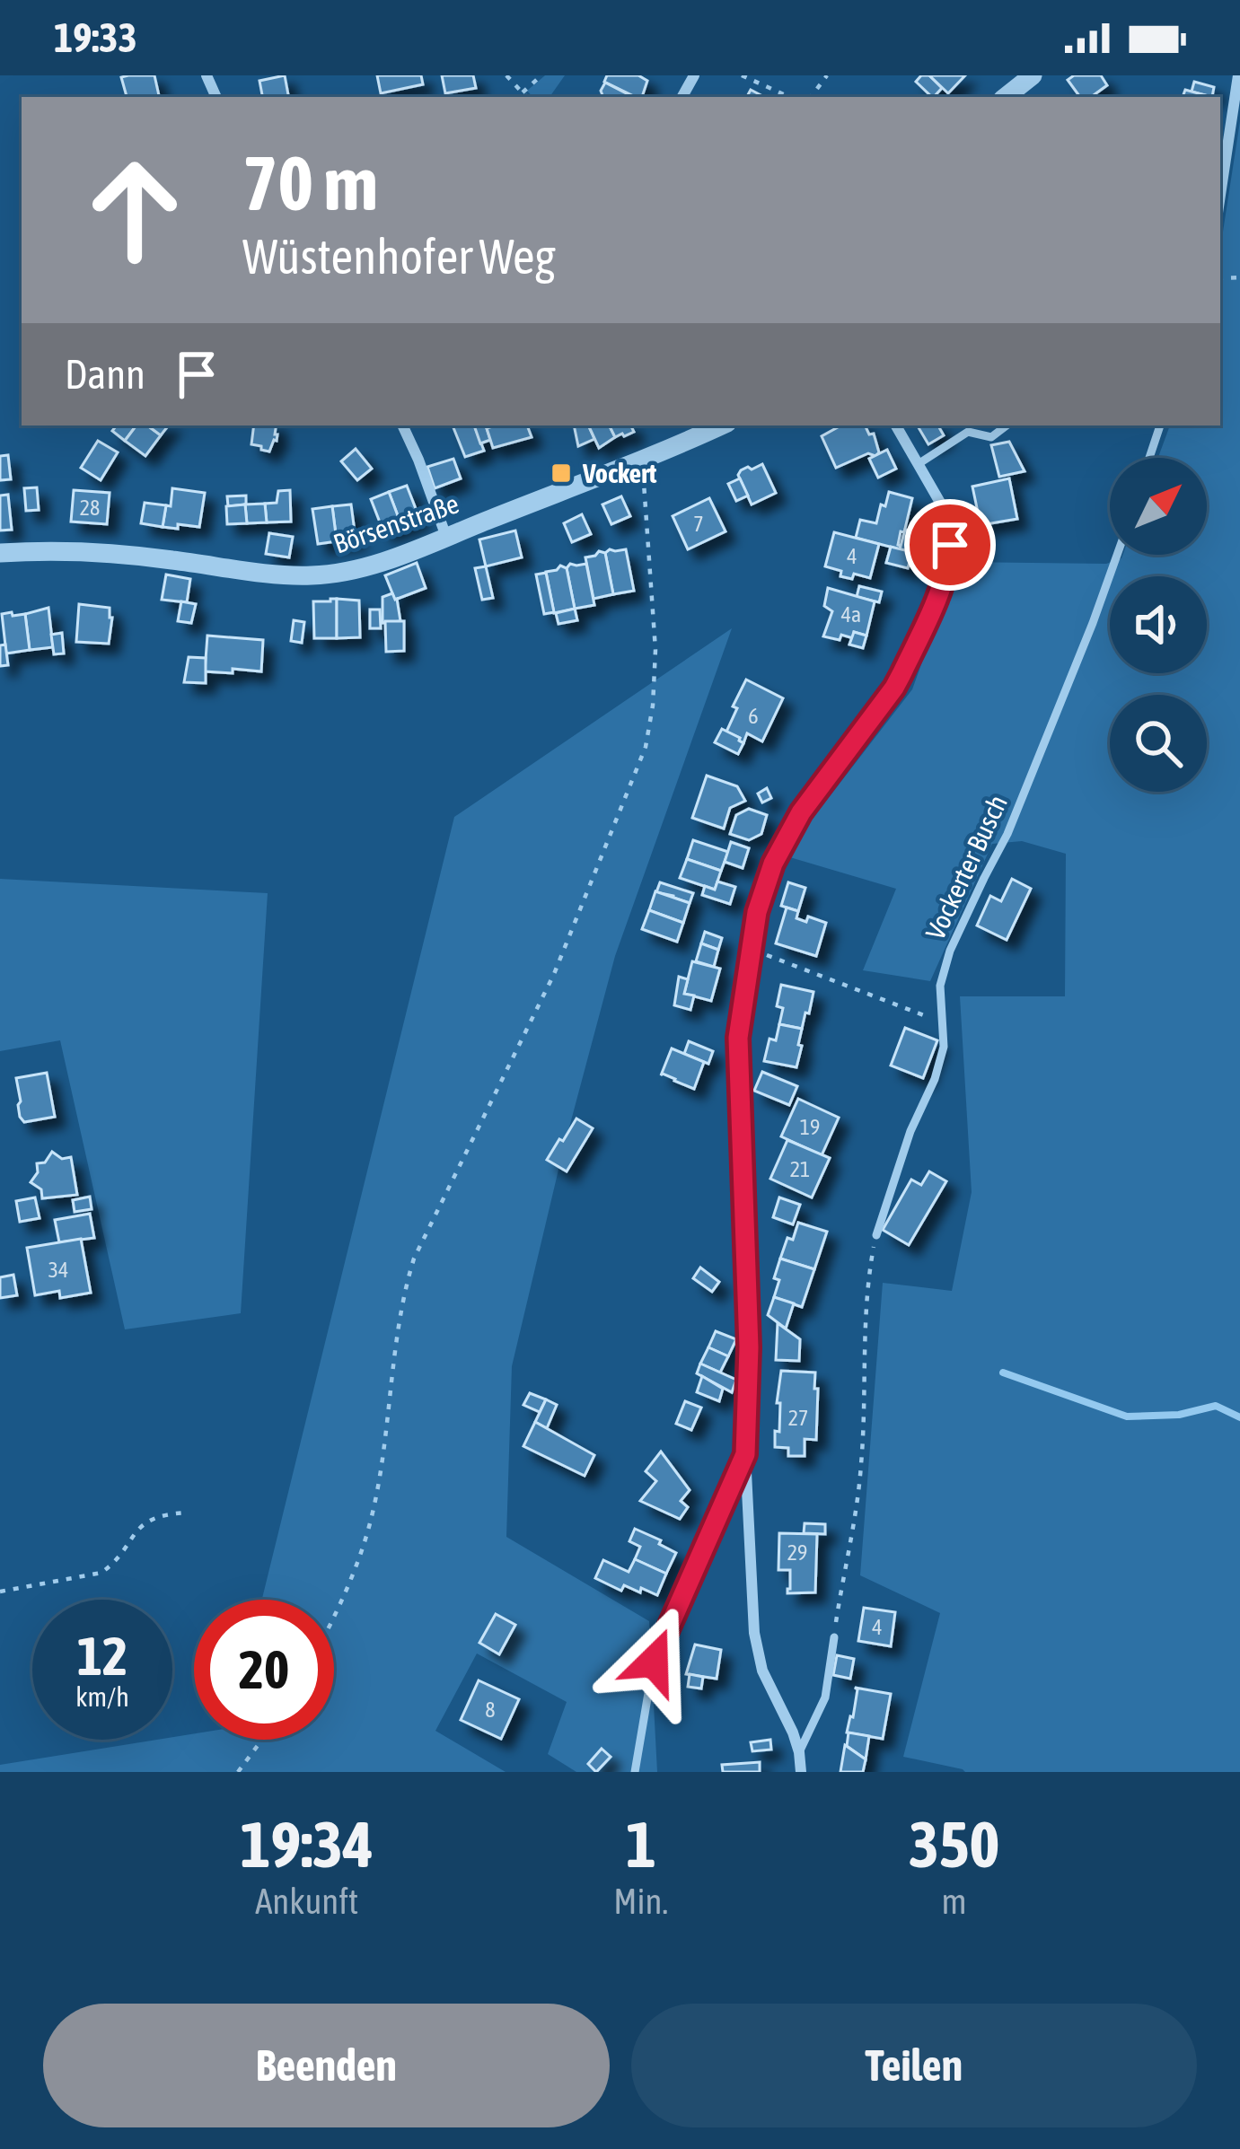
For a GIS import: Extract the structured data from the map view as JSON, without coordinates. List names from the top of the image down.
{
  "streets": {
    "street": ["Börsenstraße"],
    "lane": ["Vockerter Busch"]
  },
  "places": {
    "transit": ["Vockert"]
  },
  "house_numbers": [
    "28",
    "7",
    "4",
    "4a",
    "6",
    "19",
    "21",
    "34",
    "27",
    "29",
    "4",
    "8"
  ],
  "north": "top right",
  "page": {
    "status": "19:33",
    "turn": ["70 m", "Wüstenhofer Weg"],
    "then": "Dann",
    "speed": "12 km/h",
    "limit": "20",
    "eta": [
      "19:34",
      "Ankunft",
      "1",
      "Min.",
      "350",
      "m"
    ],
    "buttons": ["Beenden", "Teilen"]
  }
}
